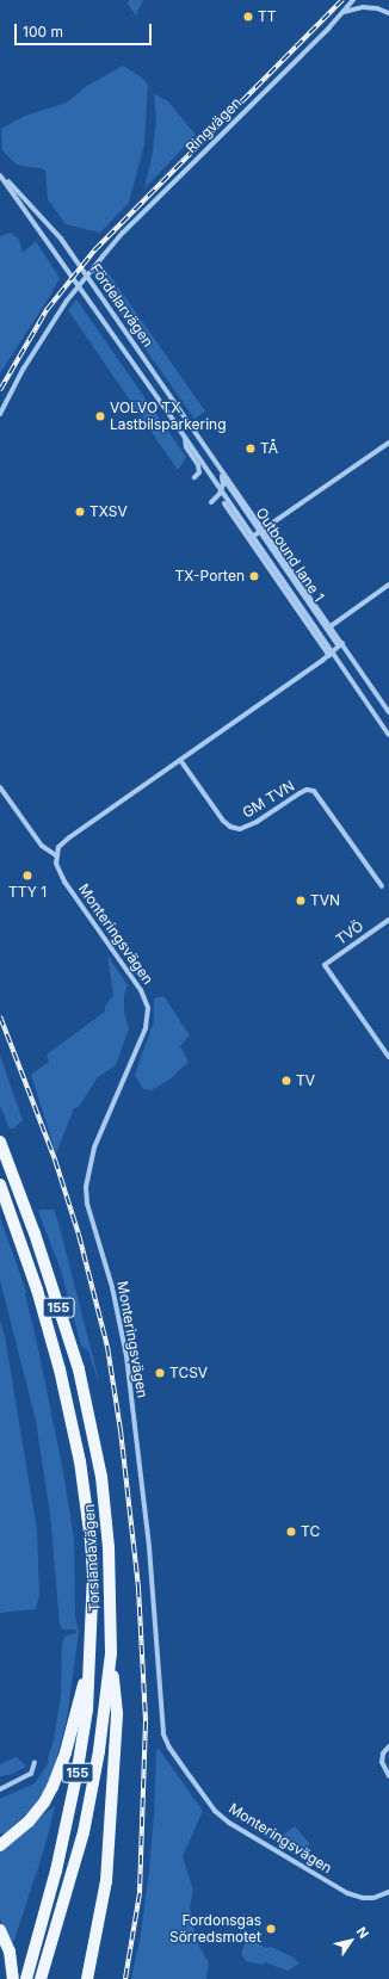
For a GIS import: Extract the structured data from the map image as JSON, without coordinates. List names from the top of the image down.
{
  "streets": {
    "main road": ["155", "Torslandavägen"],
    "street": [
      "Ringvägen",
      "Fördelarvägen",
      "Outbound lane 1",
      "GM TVN",
      "TVÖ",
      "Monteringsvägen"
    ]
  },
  "crossings": [
    ["Fördelarvägen", "Outbound lane 1"]
  ],
  "places": [
    "TT",
    "VOLVO TX Lastbilsparkering",
    "TÅ",
    "TXSV",
    "TX-Porten",
    "TTY 1",
    "TVN",
    "TV",
    "TCSV",
    "TC",
    "Fordonsgas Sörredsmotet"
  ],
  "scale_bar": "100 m",
  "north": "top right"
}
